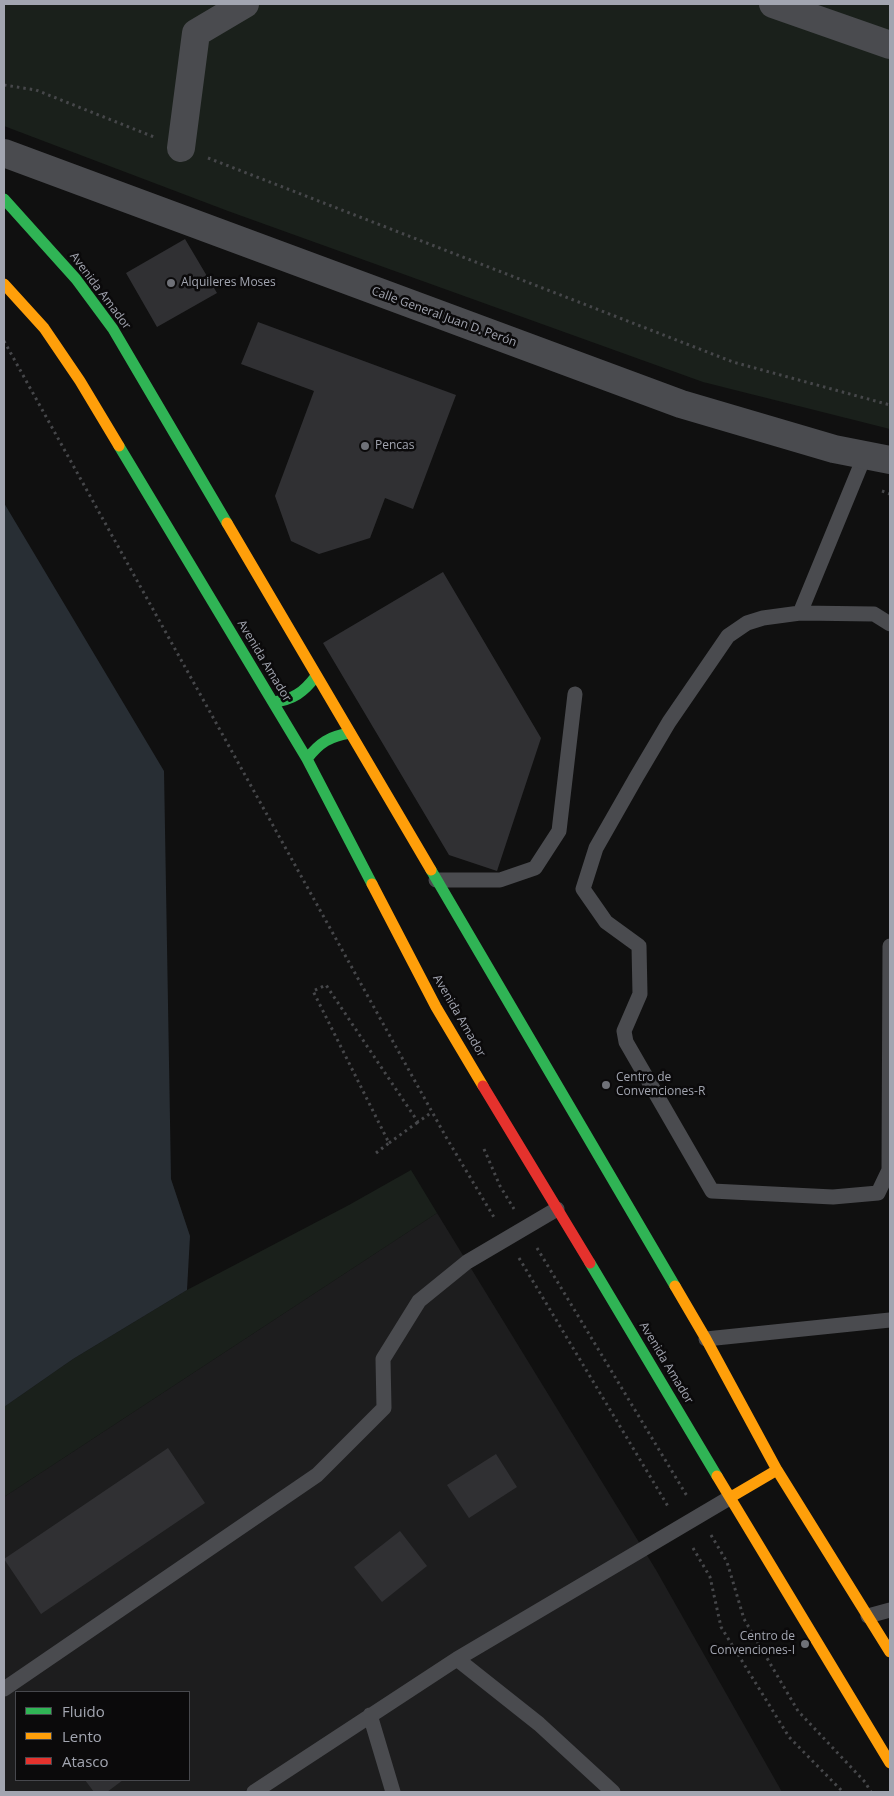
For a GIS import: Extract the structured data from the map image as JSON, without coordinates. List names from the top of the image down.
{
  "streets": {
    "main road": ["Avenida Amador"],
    "street": ["Calle General Juan D. Perón"]
  },
  "places": [
    "Alquileres Moses",
    "Pencas",
    "Centro de Convenciones-R",
    "Centro de Convenciones-I"
  ],
  "legend": ["Fluido", "Lento", "Atasco"]
}
